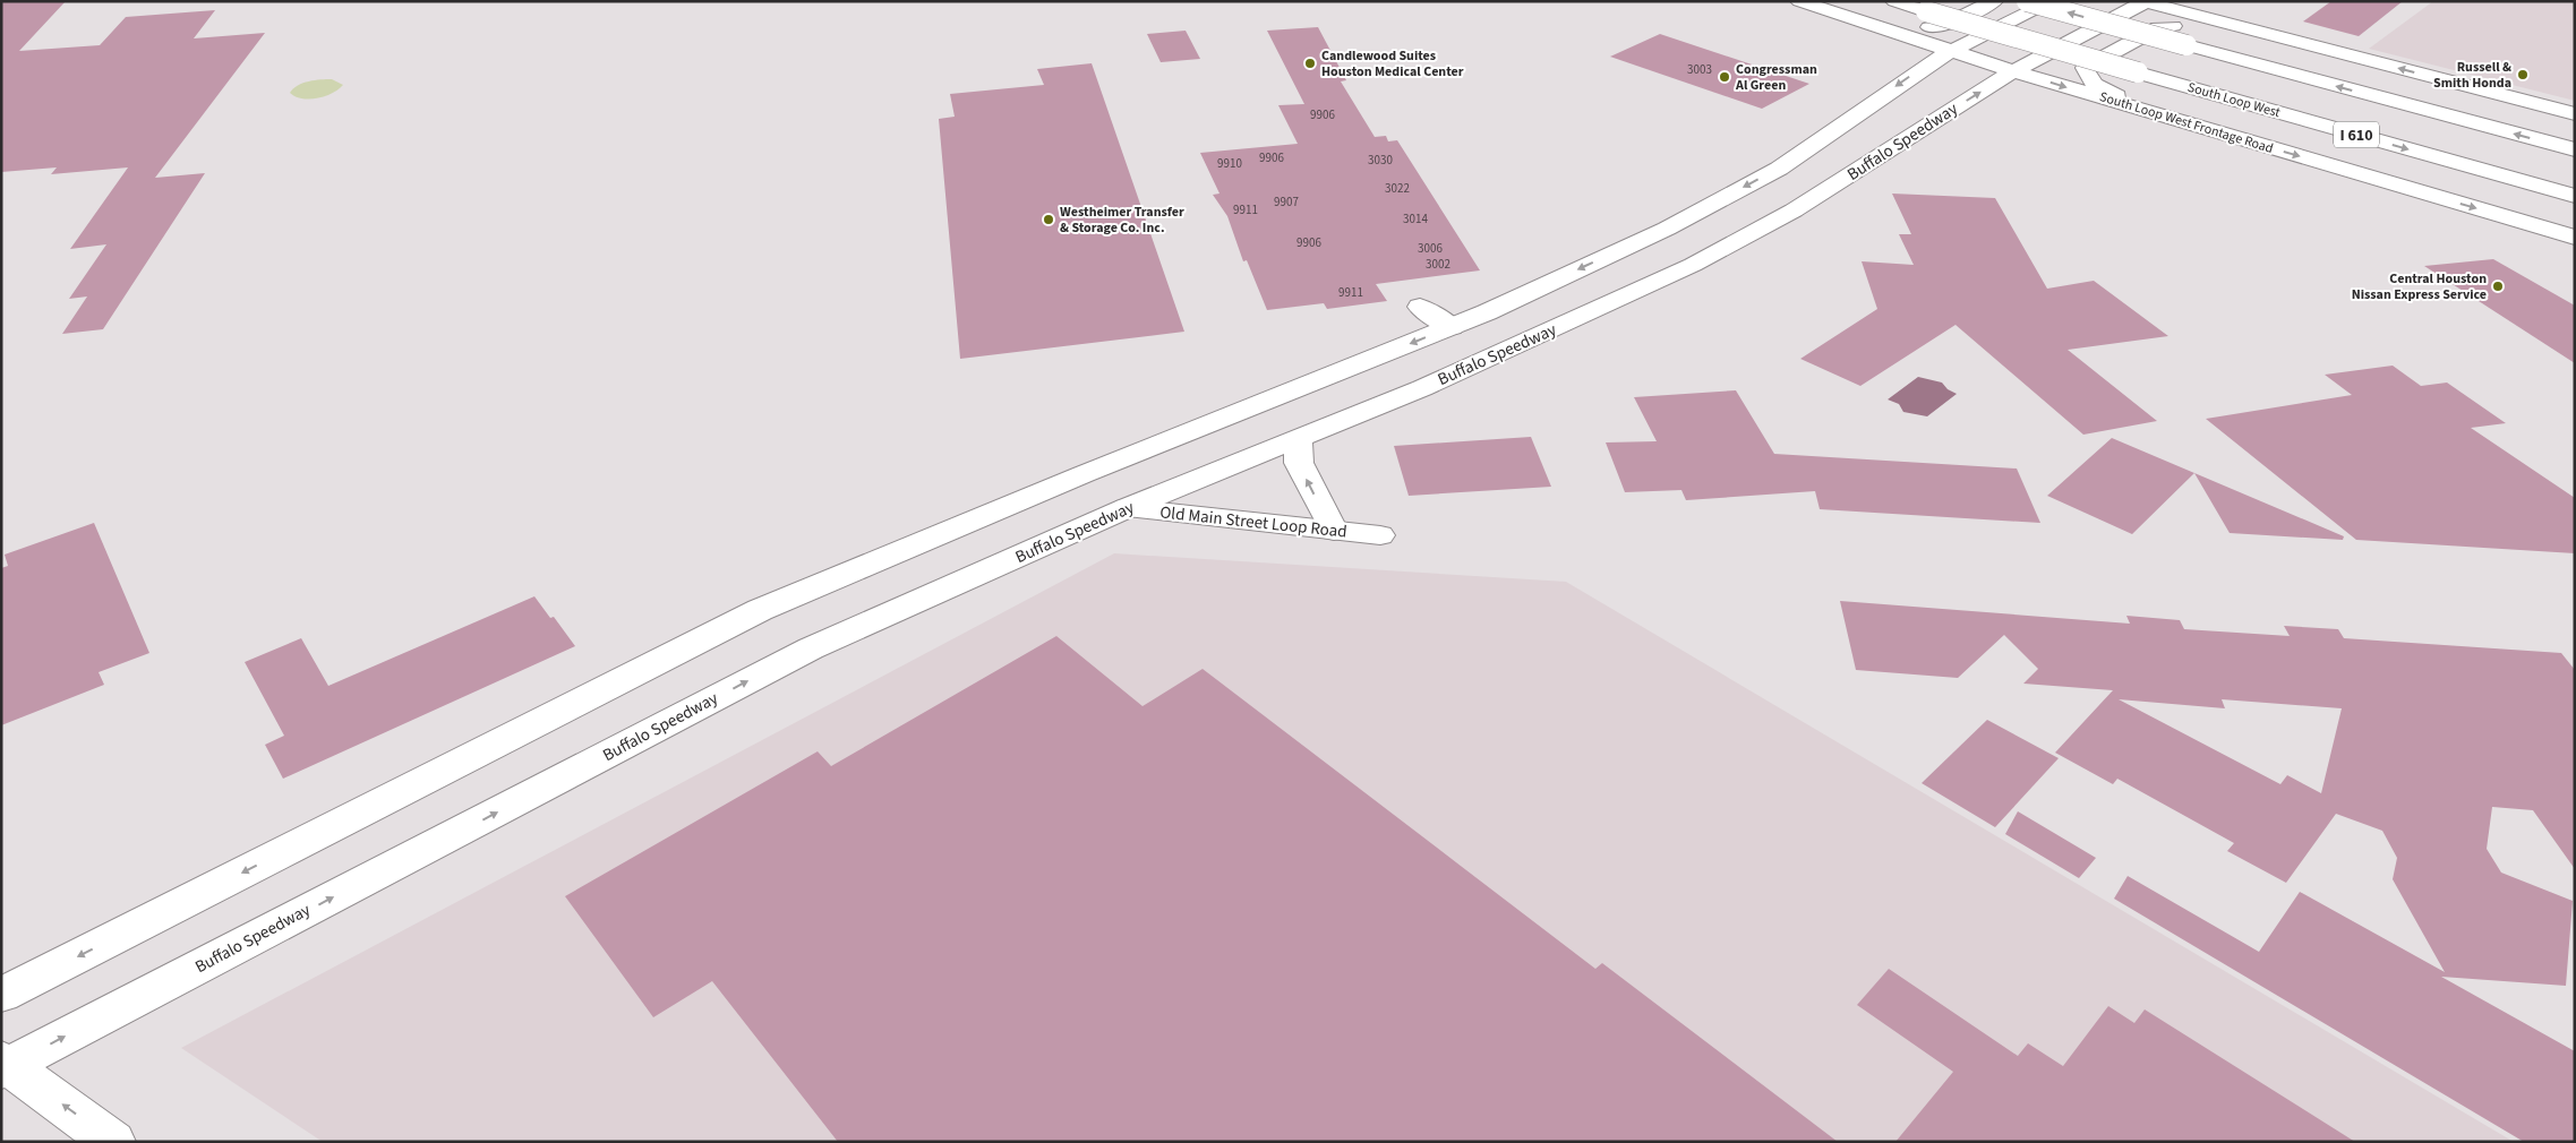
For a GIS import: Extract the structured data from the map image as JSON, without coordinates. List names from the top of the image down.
{
  "streets": {
    "main road": [
      "South Loop West",
      "South Loop West Frontage Road",
      "I 610",
      "Buffalo Speedway",
      "Old Main Street Loop Road"
    ]
  },
  "crossings": [
    ["South Loop West Frontage Road", "Buffalo Speedway"],
    ["Buffalo Speedway", "Old Main Street Loop Road"]
  ],
  "places": [
    "Candlewood Suites Houston Medical Center",
    "Russell & Smith Honda",
    "Congressman Al Green",
    "Westheimer Transfer & Storage Co. Inc.",
    "Central Houston Nissan Express Service"
  ],
  "house_numbers": [
    "3003",
    "9906",
    "9906",
    "3030",
    "9910",
    "3022",
    "9907",
    "9911",
    "3014",
    "9906",
    "3006",
    "3002",
    "9911"
  ]
}
